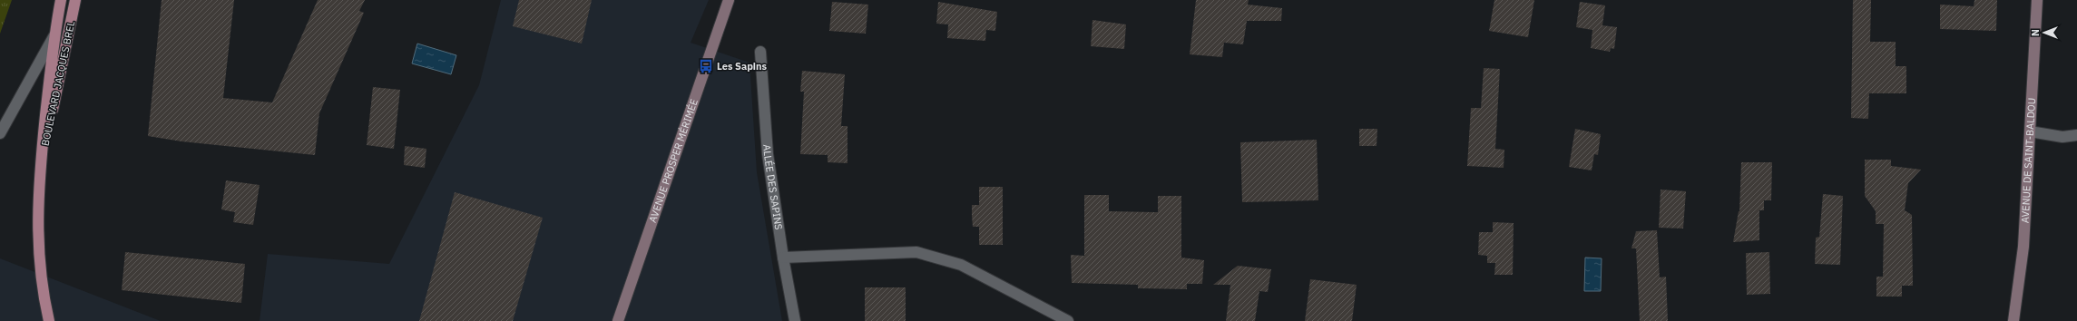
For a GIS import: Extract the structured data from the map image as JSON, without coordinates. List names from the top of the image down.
{
  "streets": {
    "main road": ["BOULEVARD JACQUES BREL", "AVENUE PROSPER MÉRIMÉE", "AVENUE DE SAINT-BALDOU"],
    "street": ["ALLÉE DES SAPINS"]
  },
  "places": {
    "bus stop": ["Les Sapins"]
  },
  "north": "left"
}
